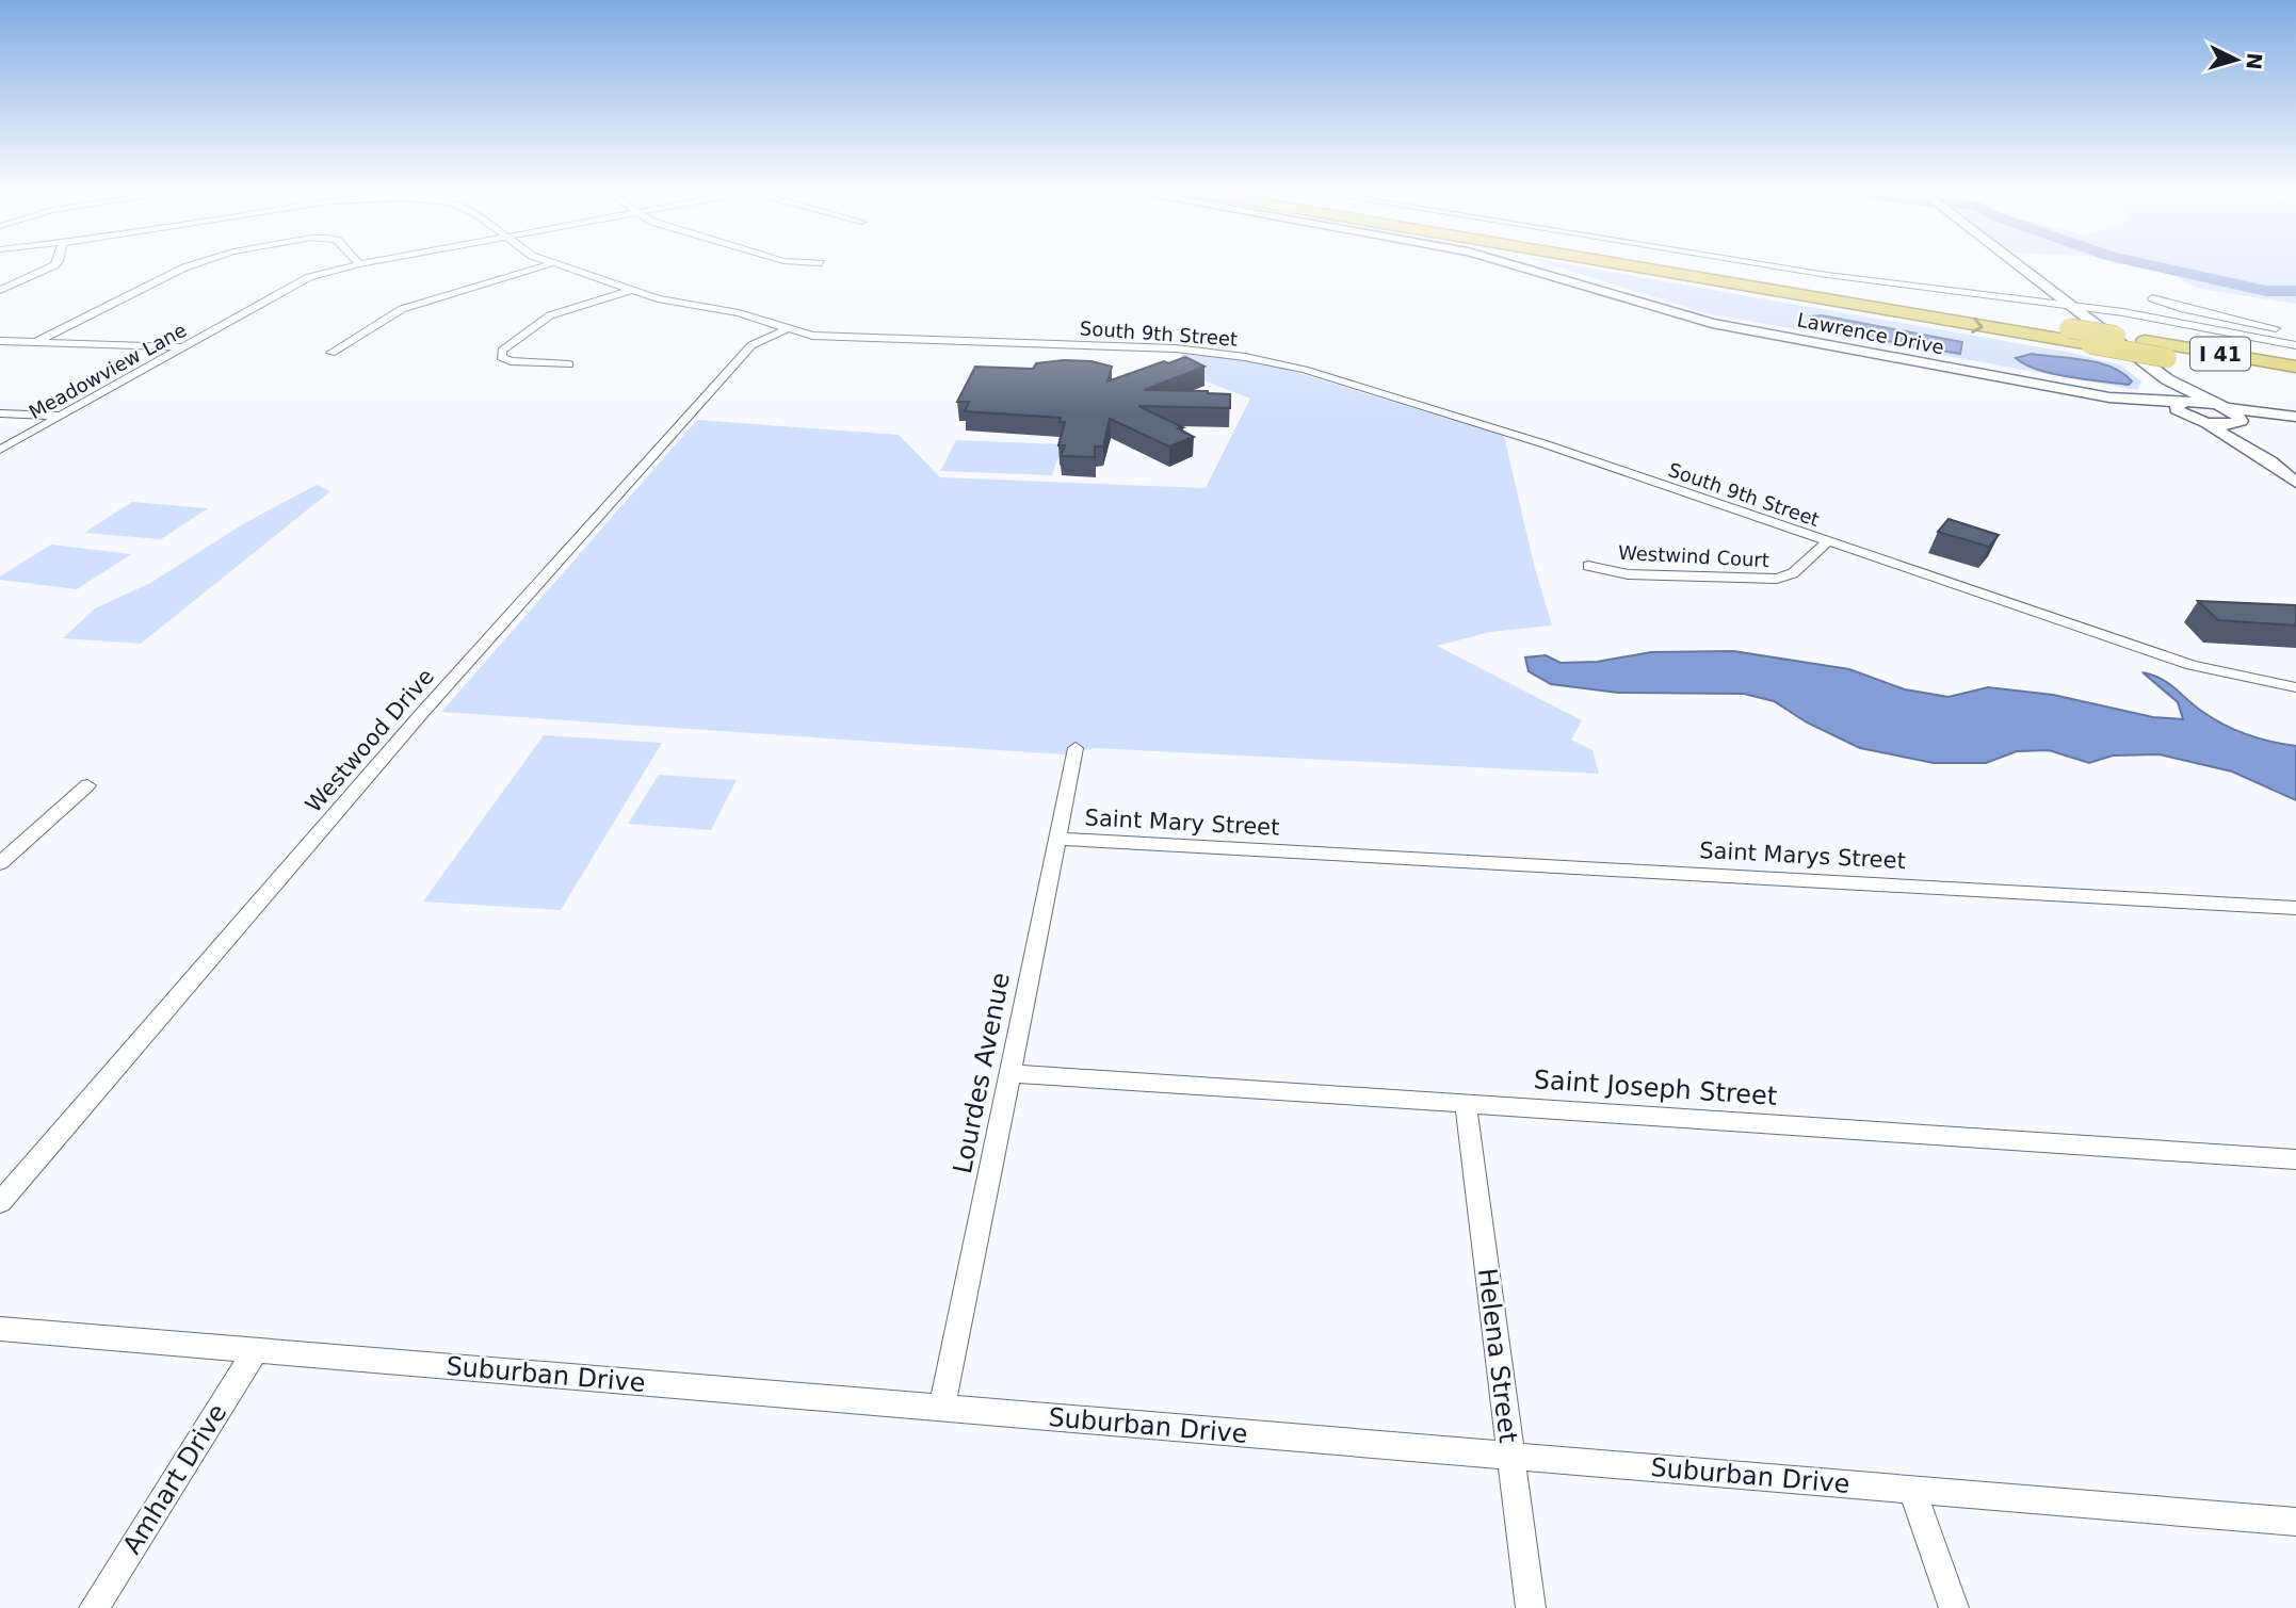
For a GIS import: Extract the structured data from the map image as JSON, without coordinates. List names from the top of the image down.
{
  "streets": {
    "highway": ["I 41"],
    "main road": ["Lawrence Drive"],
    "street": [
      "South 9th Street",
      "Meadowview Lane",
      "Westwind Court",
      "Westwood Drive",
      "Saint Mary Street",
      "Saint Marys Street",
      "Lourdes Avenue",
      "Saint Joseph Street",
      "Helena Street",
      "Suburban Drive",
      "Amhart Drive"
    ]
  },
  "crossings": [
    ["South 9th Street", "Westwind Court"],
    ["South 9th Street", "Westwood Drive"],
    ["Saint Mary Street", "Saint Marys Street"],
    ["Saint Mary Street", "Lourdes Avenue"],
    ["Lourdes Avenue", "Saint Joseph Street"],
    ["Lourdes Avenue", "Suburban Drive"],
    ["Saint Joseph Street", "Helena Street"],
    ["Helena Street", "Suburban Drive"],
    ["Suburban Drive", "Amhart Drive"]
  ],
  "north": "right"
}
